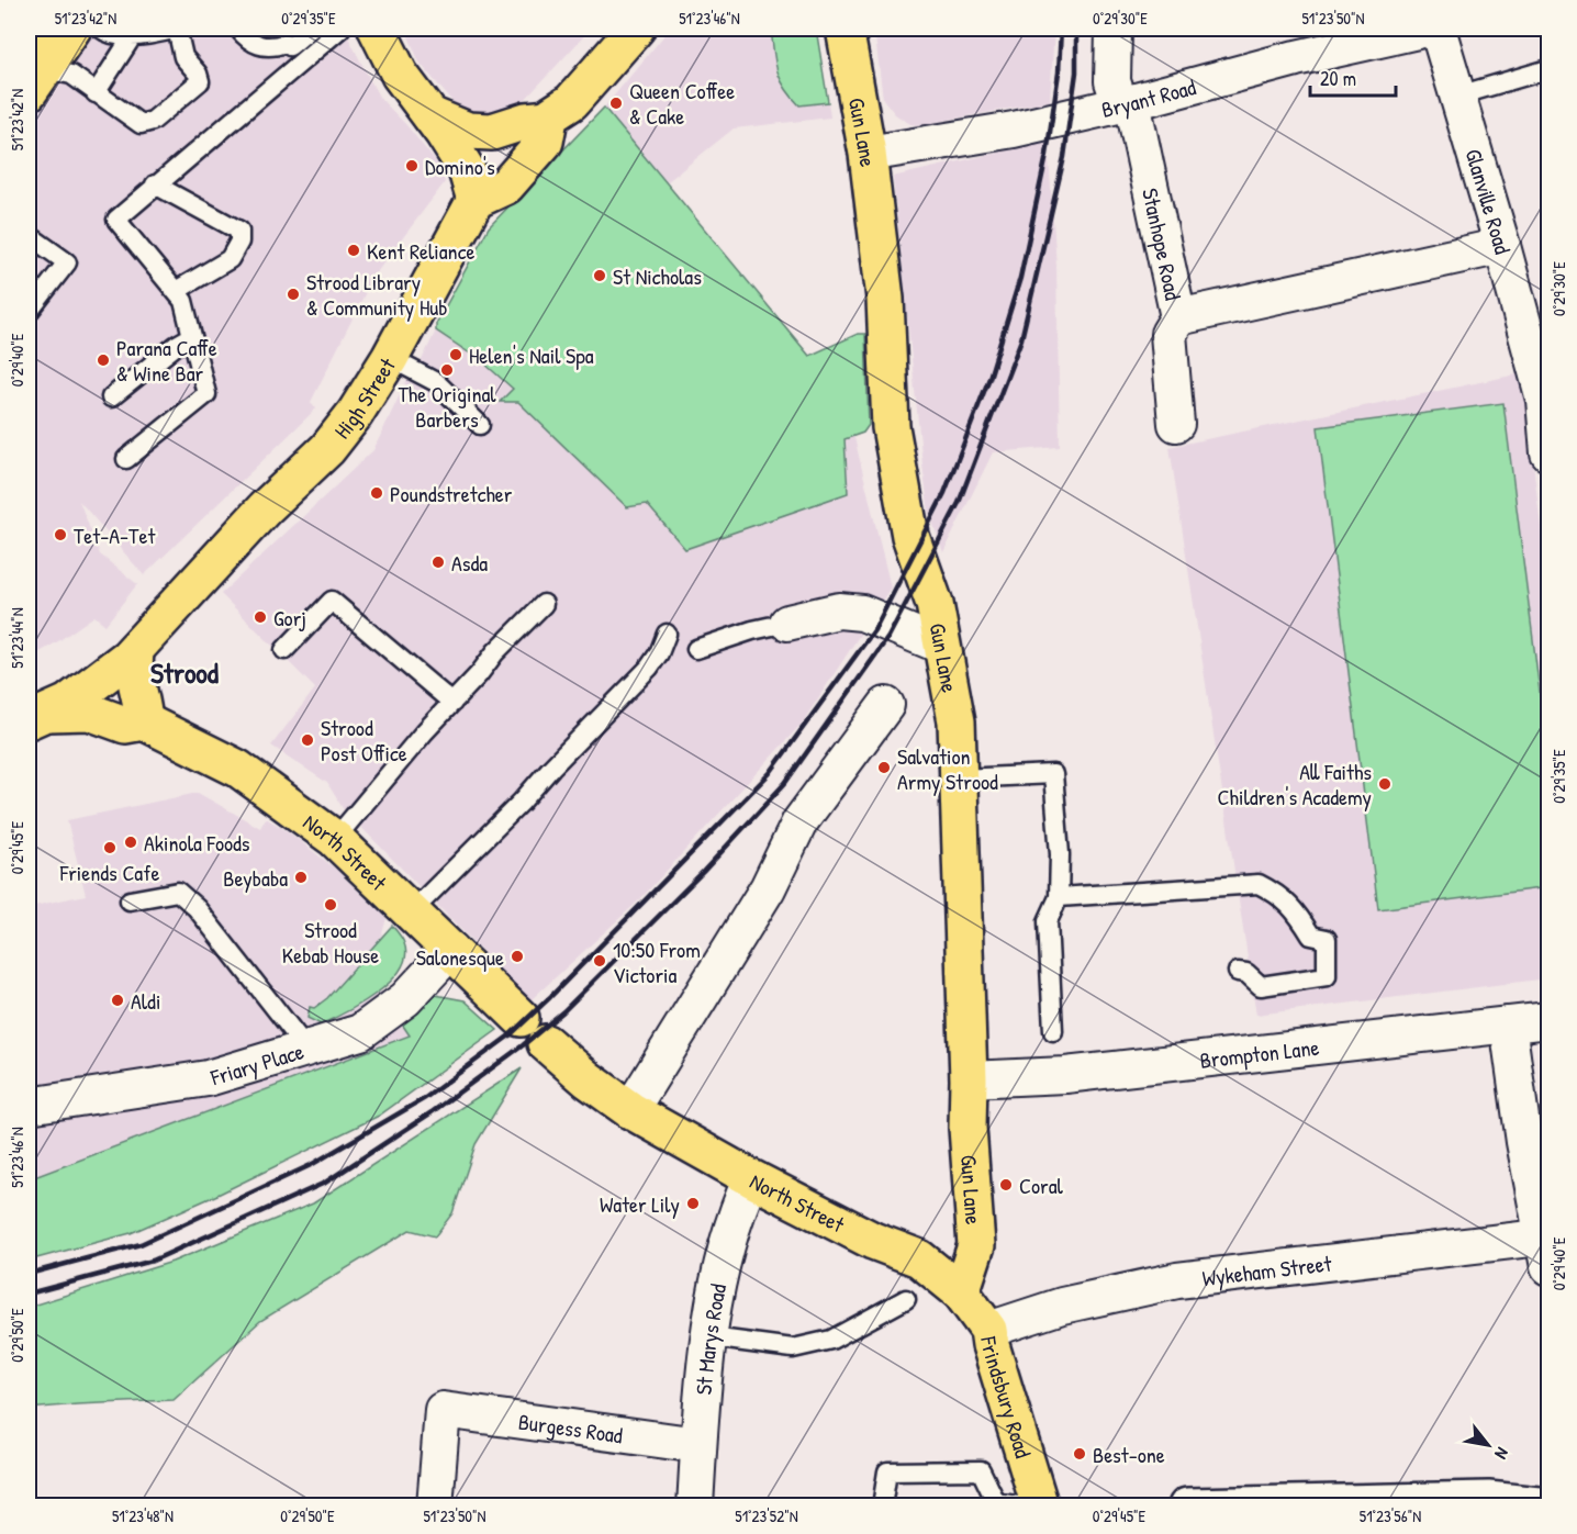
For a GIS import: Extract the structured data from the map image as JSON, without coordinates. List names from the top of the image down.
{
  "streets": {
    "main road": [
      "Gun Lane",
      "High Street",
      "North Street",
      "Frindsbury Road"
    ],
    "street": [
      "Bryant Road",
      "Glanville Road",
      "Stanhope Road",
      "Brompton Lane",
      "Friary Place",
      "Wykeham Street",
      "St Marys Road",
      "Burgess Road"
    ]
  },
  "crossings": [
    ["Bryant Road", "Gun Lane"],
    ["Bryant Road", "Stanhope Road"],
    ["Gun Lane", "North Street"],
    ["Gun Lane", "Brompton Lane"],
    ["Gun Lane", "Frindsbury Road"],
    ["High Street", "North Street"],
    ["North Street", "Friary Place"],
    ["North Street", "St Marys Road"],
    ["North Street", "Frindsbury Road"],
    ["Wykeham Street", "Frindsbury Road"],
    ["St Marys Road", "Burgess Road"]
  ],
  "districts": ["Strood"],
  "places": [
    "Queen Coffee & Cake",
    "Domino's",
    "Kent Reliance",
    "St Nicholas",
    "Strood Library & Community Hub",
    "Helen's Nail Spa",
    "Parana Caffe & Wine Bar",
    "The Original Barbers",
    "Poundstretcher",
    "Tet-A-Tet",
    "Asda",
    "Gorj",
    "Strood Post Office",
    "Salvation Army Strood",
    "All Faiths Children's Academy",
    "Akinola Foods",
    "Friends Cafe",
    "Beybaba",
    "Strood Kebab House",
    "Salonesque",
    "10:50 From Victoria",
    "Aldi",
    "Coral",
    "Water Lily",
    "Best-one"
  ],
  "scale_bar": "20 m",
  "north": "bottom right",
  "coordinates": [
    "51°23'42\"N",
    "0°29'35\"E",
    "51°23'46\"N",
    "0°29'30\"E",
    "51°23'50\"N",
    "0°29'40\"E",
    "51°23'44\"N",
    "0°29'45\"E",
    "0°29'50\"E",
    "51°23'48\"N",
    "51°23'52\"N",
    "51°23'56\"N"
  ]
}
